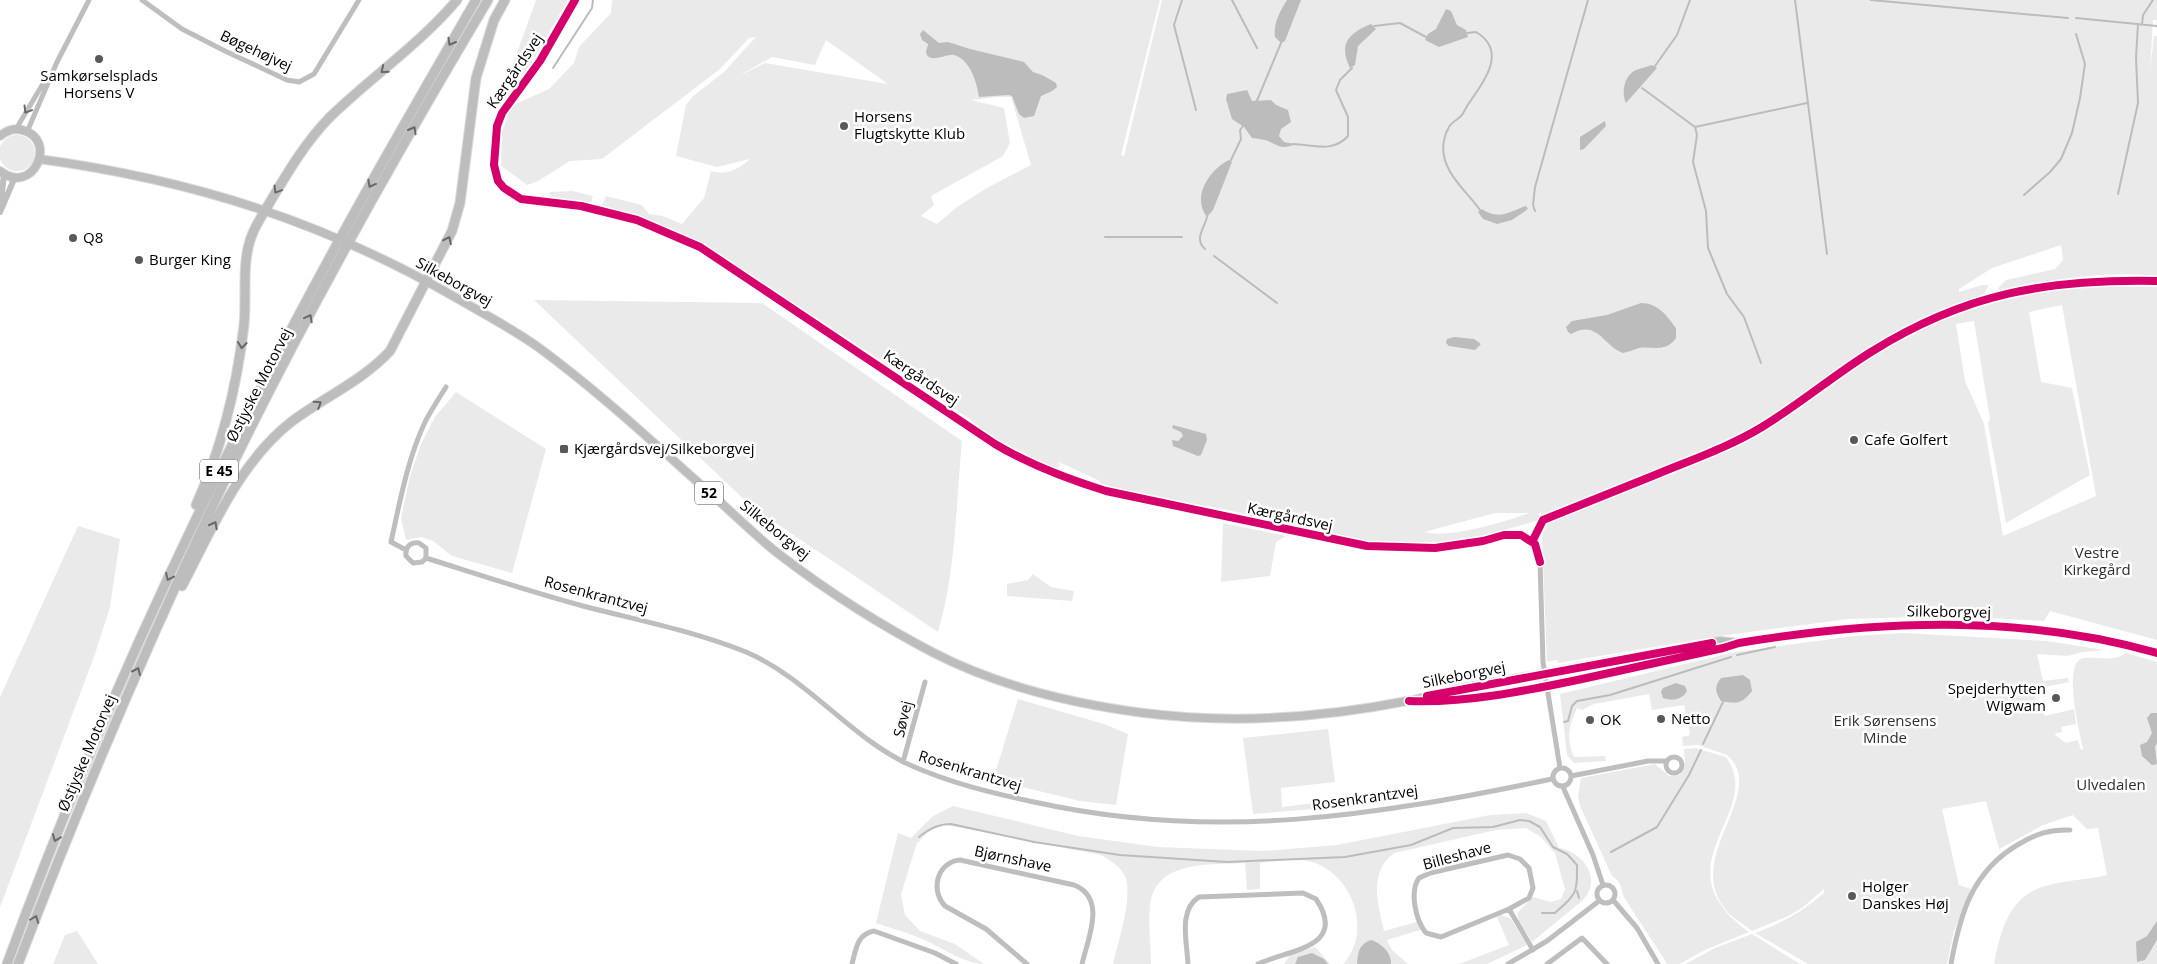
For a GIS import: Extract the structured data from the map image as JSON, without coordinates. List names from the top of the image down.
{
  "streets": {
    "highway": ["Østjyske Motorvej", "E 45"],
    "main road": ["Silkeborgvej", "52"],
    "street": [
      "Bøgehøjvej",
      "Kærgårdsvej",
      "Rosenkrantzvej",
      "Søvej",
      "Billeshave",
      "Bjørnshave"
    ]
  },
  "crossings": [
    ["Kærgårdsvej", "Silkeborgvej"],
    ["Rosenkrantzvej", "Søvej"]
  ],
  "parks": ["Vestre Kirkegård", "Erik Sørensens Minde", "Ulvedalen"],
  "places": {
    "other": [
      "Samkørselsplads Horsens V",
      "Horsens Flugtskytte Klub",
      "Q8",
      "Burger King",
      "Cafe Golfert",
      "Spejderhytten Wigwam",
      "Netto",
      "OK",
      "Holger Danskes Høj"
    ],
    "transit": ["Kjærgårdsvej/Silkeborgvej"]
  }
}
